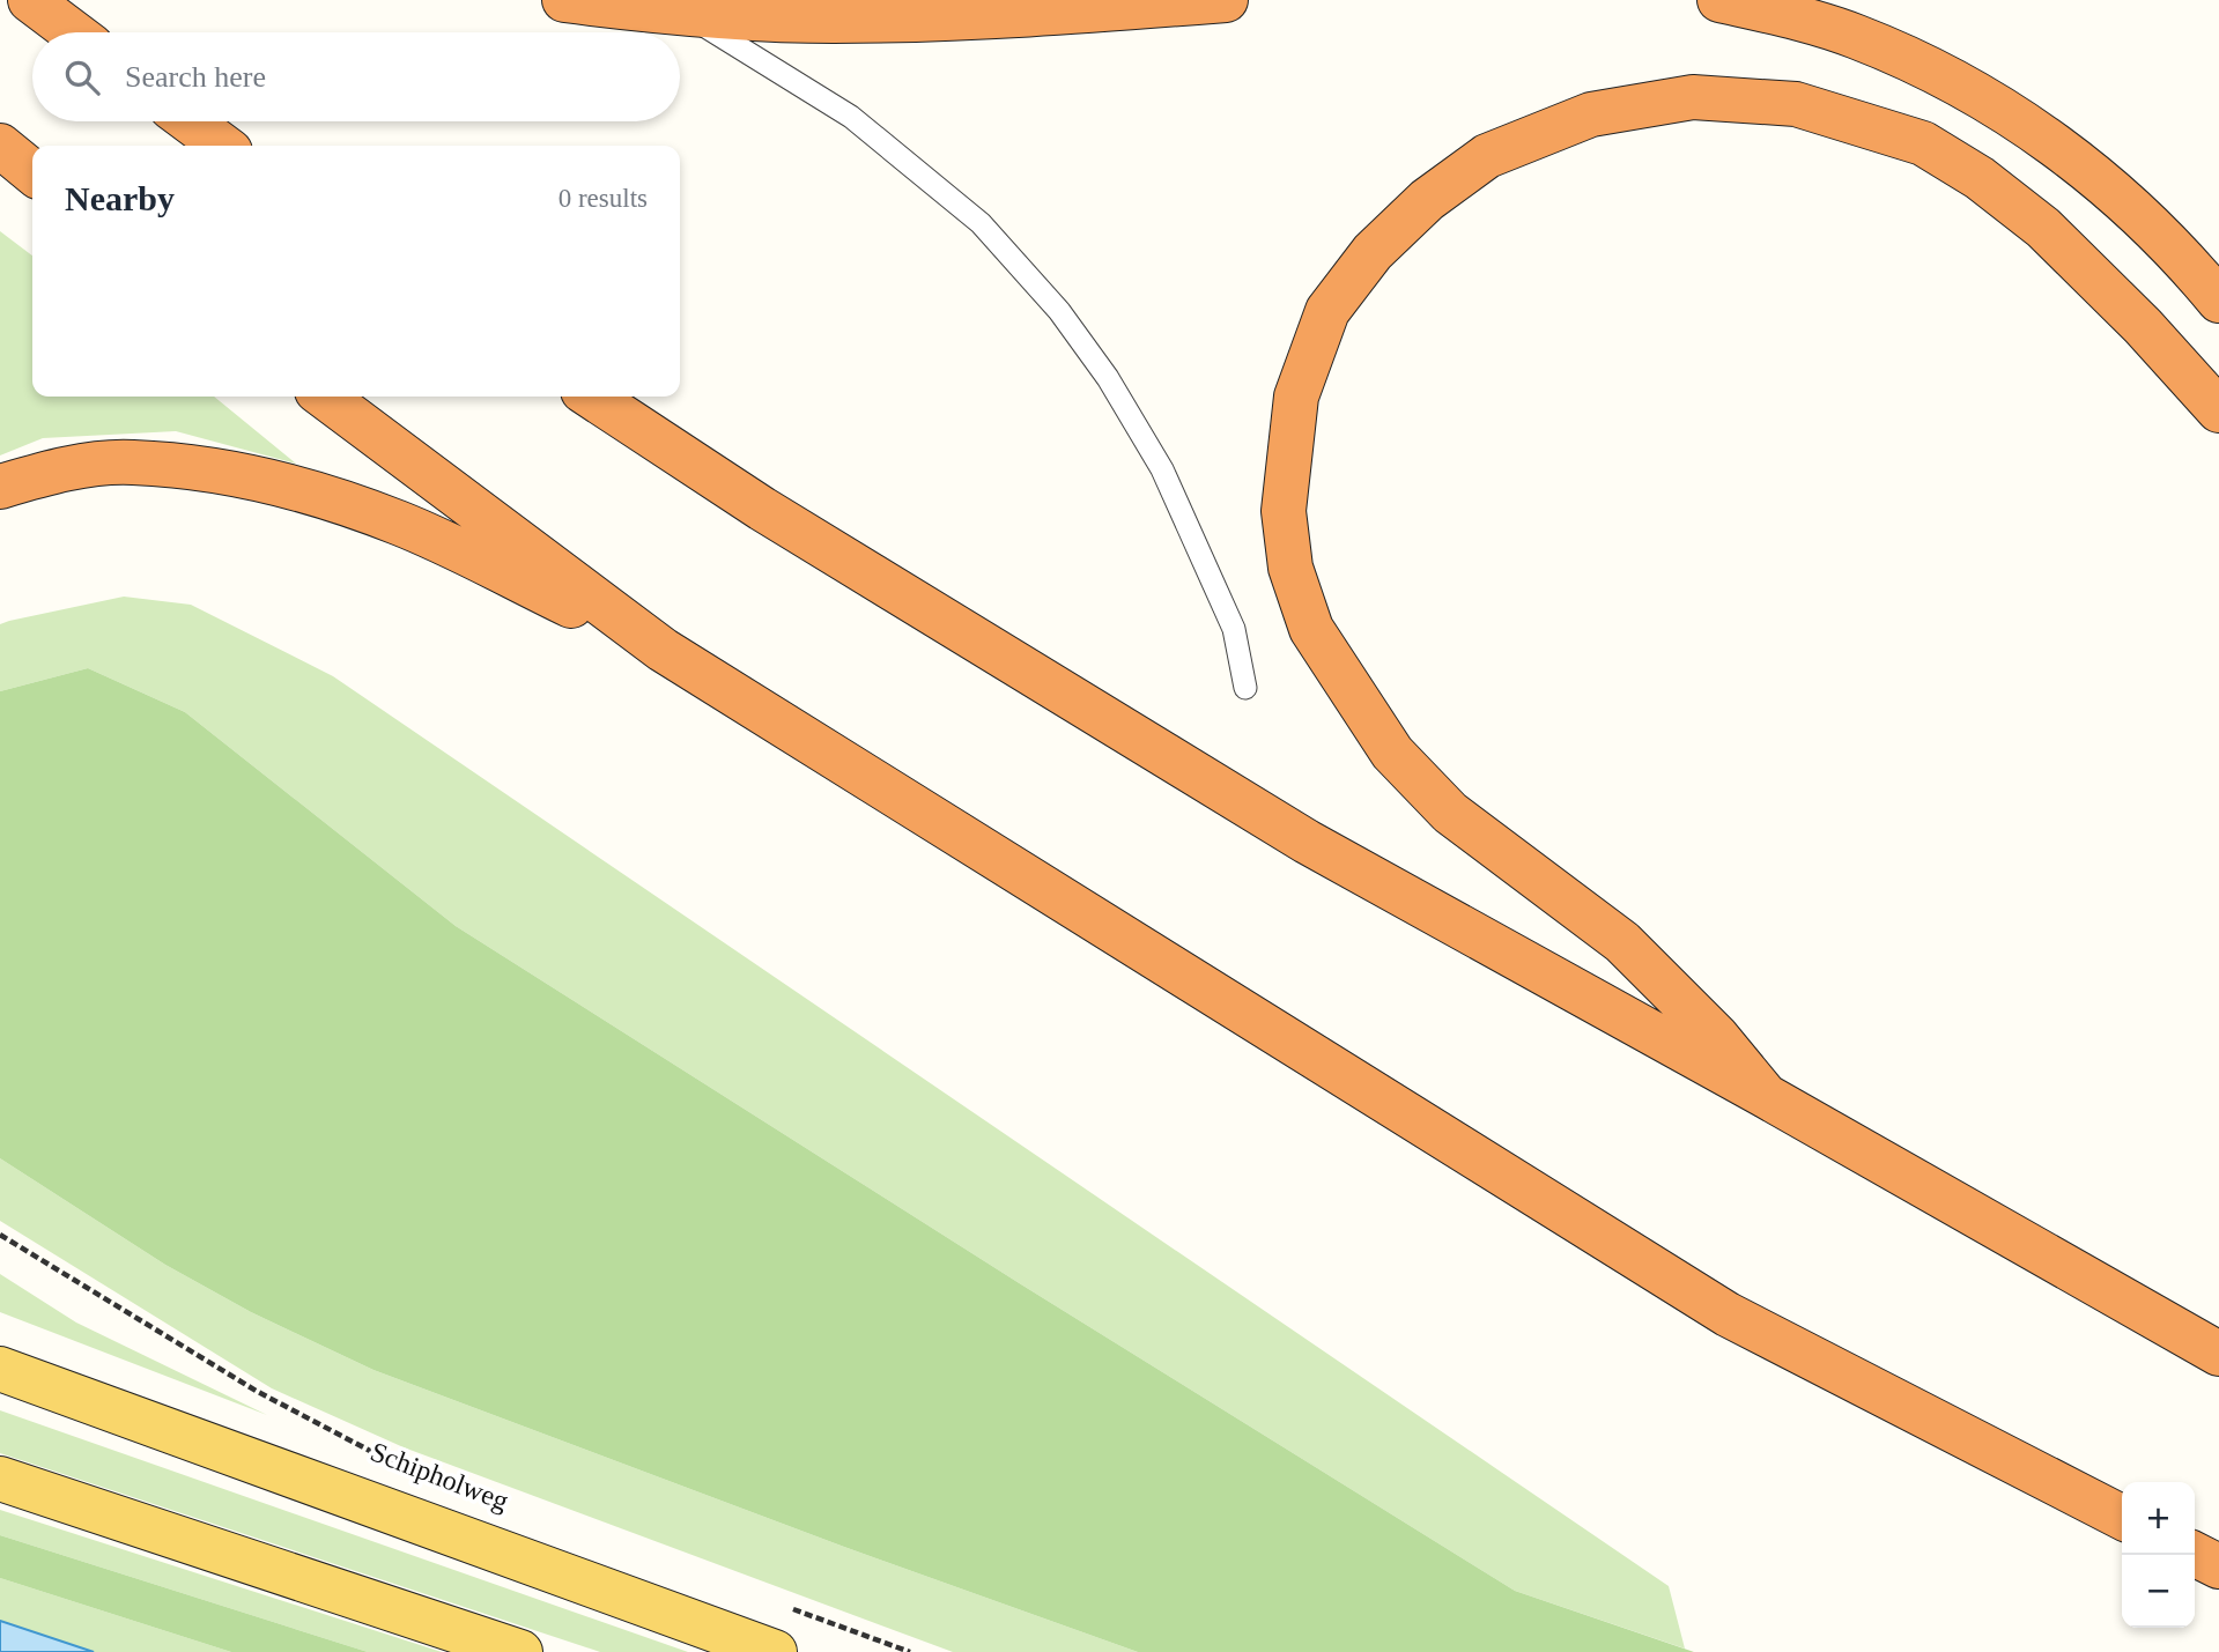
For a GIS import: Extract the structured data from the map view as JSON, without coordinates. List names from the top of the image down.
{
  "streets": {
    "main road": ["Schipholweg"]
  },
  "page": {
    "search": "Search here",
    "heading": ["Nearby", "0 results"],
    "map_buttons": ["+", "−"]
  }
}
